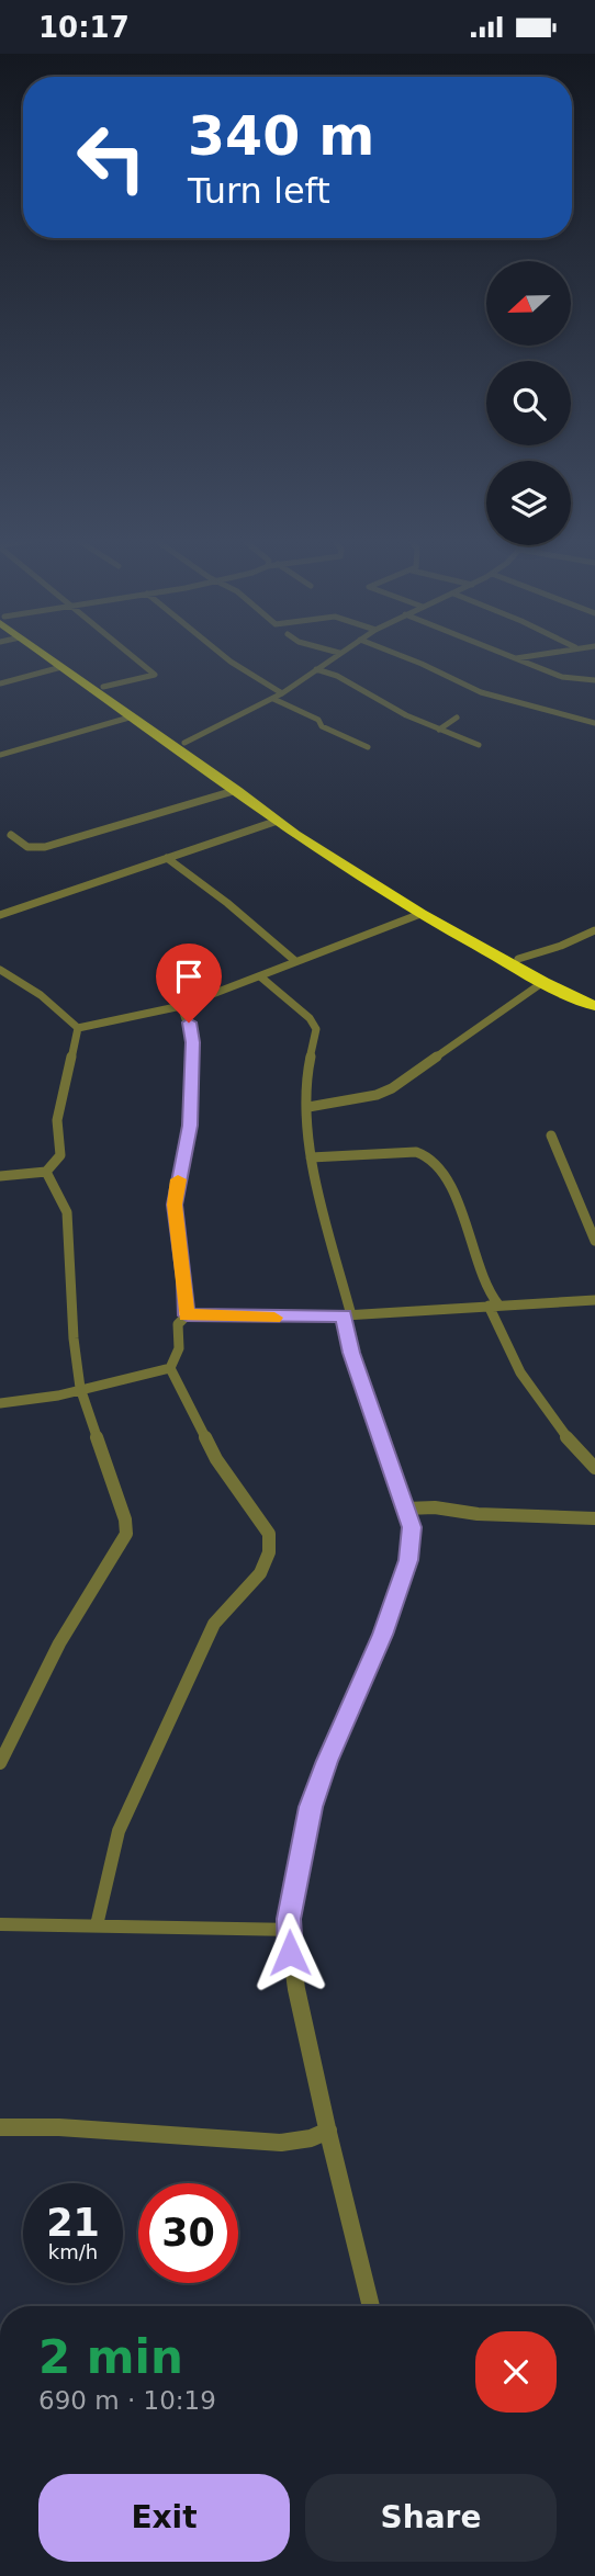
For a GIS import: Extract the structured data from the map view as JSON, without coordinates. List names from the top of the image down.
{
  "north": "left",
  "page": {
    "status": "10:17",
    "turn": ["340 m", "Turn left"],
    "speed": "21 km/h",
    "limit": "30",
    "heading": ["2 min", "690 m · 10:19"],
    "buttons": ["Exit", "Share"]
  }
}
